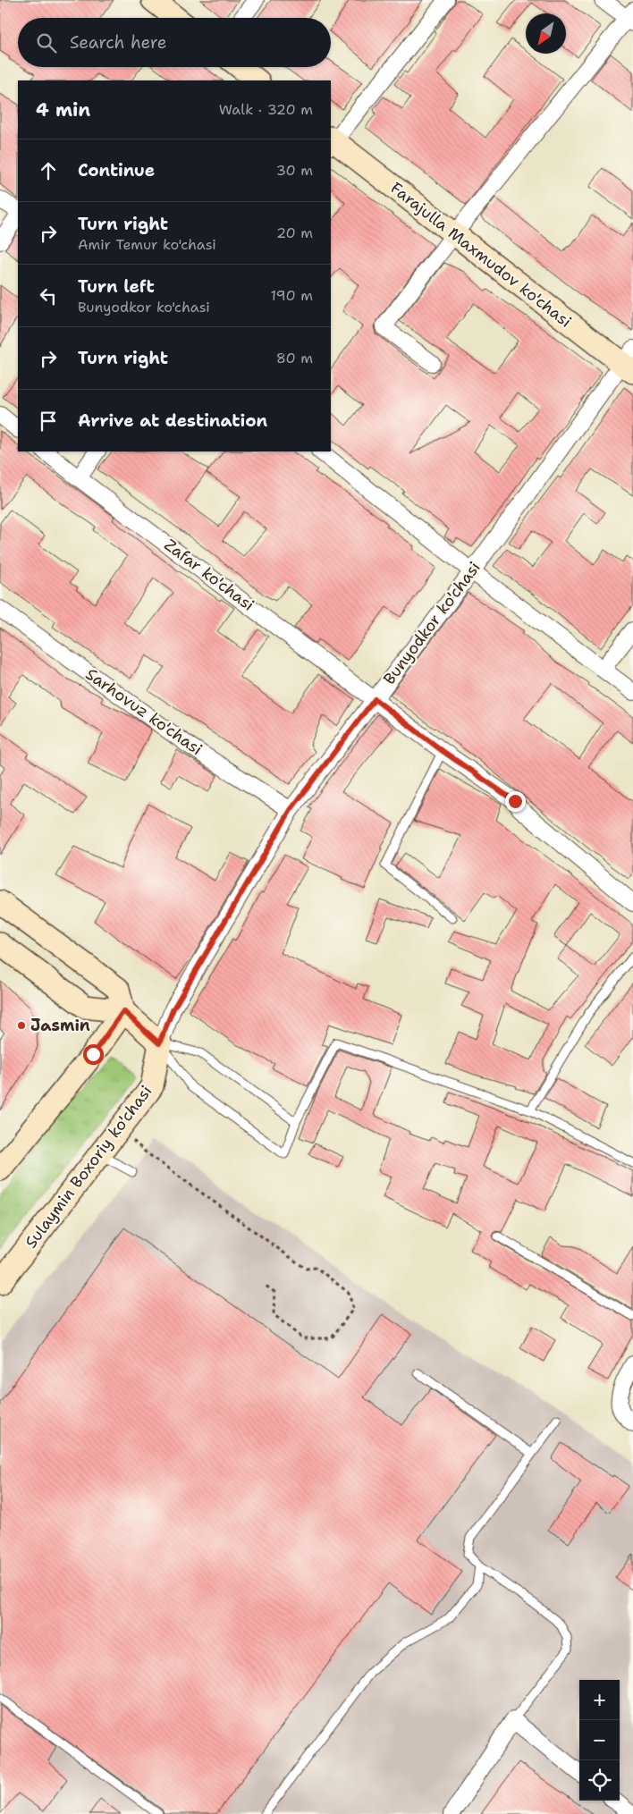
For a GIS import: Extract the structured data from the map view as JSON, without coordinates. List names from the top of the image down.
{
  "streets": {
    "main road": ["Farajulla Maxmudov ko'chasi", "Sulaymin Boxoriy ko'chasi"],
    "street": ["Zafar ko'chasi", "Bunyodkor ko'chasi", "Sarhovuz ko'chasi"]
  },
  "crossings": [
    ["Farajulla Maxmudov ko'chasi", "Bunyodkor ko'chasi"],
    ["Zafar ko'chasi", "Bunyodkor ko'chasi"],
    ["Bunyodkor ko'chasi", "Sarhovuz ko'chasi"],
    ["Bunyodkor ko'chasi", "Sulaymin Boxoriy ko'chasi"]
  ],
  "places": ["Jasmin"],
  "north": "bottom left",
  "page": {
    "search": "Search here",
    "heading": ["4 min", "Walk · 320 m"],
    "list": [
      ["Continue", "30 m"],
      ["Turn right", "Amir Temur ko'chasi", "20 m"],
      ["Turn left", "Bunyodkor ko'chasi", "190 m"],
      ["Turn right", "80 m"],
      "Arrive at destination"
    ],
    "map_buttons": ["+", "−"]
  }
}
